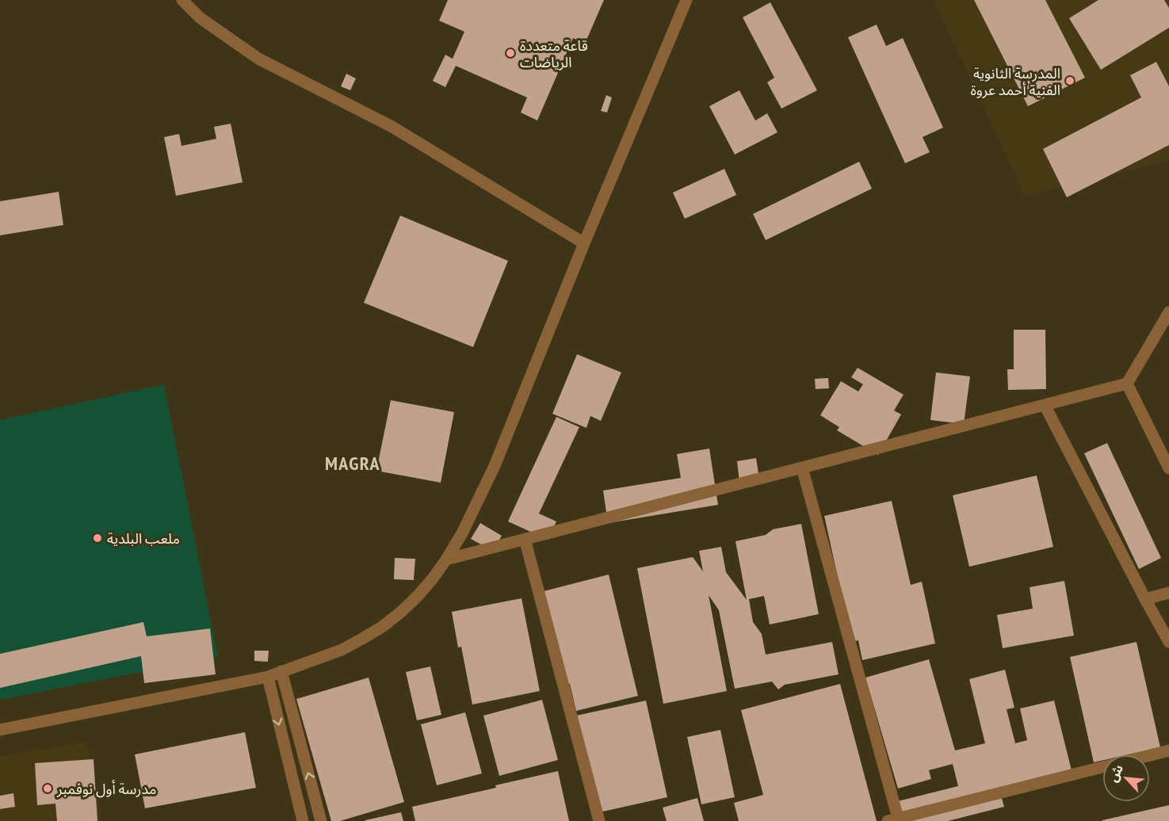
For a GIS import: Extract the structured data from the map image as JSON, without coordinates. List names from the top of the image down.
{
  "districts": ["MAGRA"],
  "places": [
    "قاعة متعددة الرياضات",
    "المدرسة الثانوية الفنية أحمد عروة",
    "ملعب البلدية",
    "مدرسة أول نوفمبر"
  ],
  "north": "top left"
}
